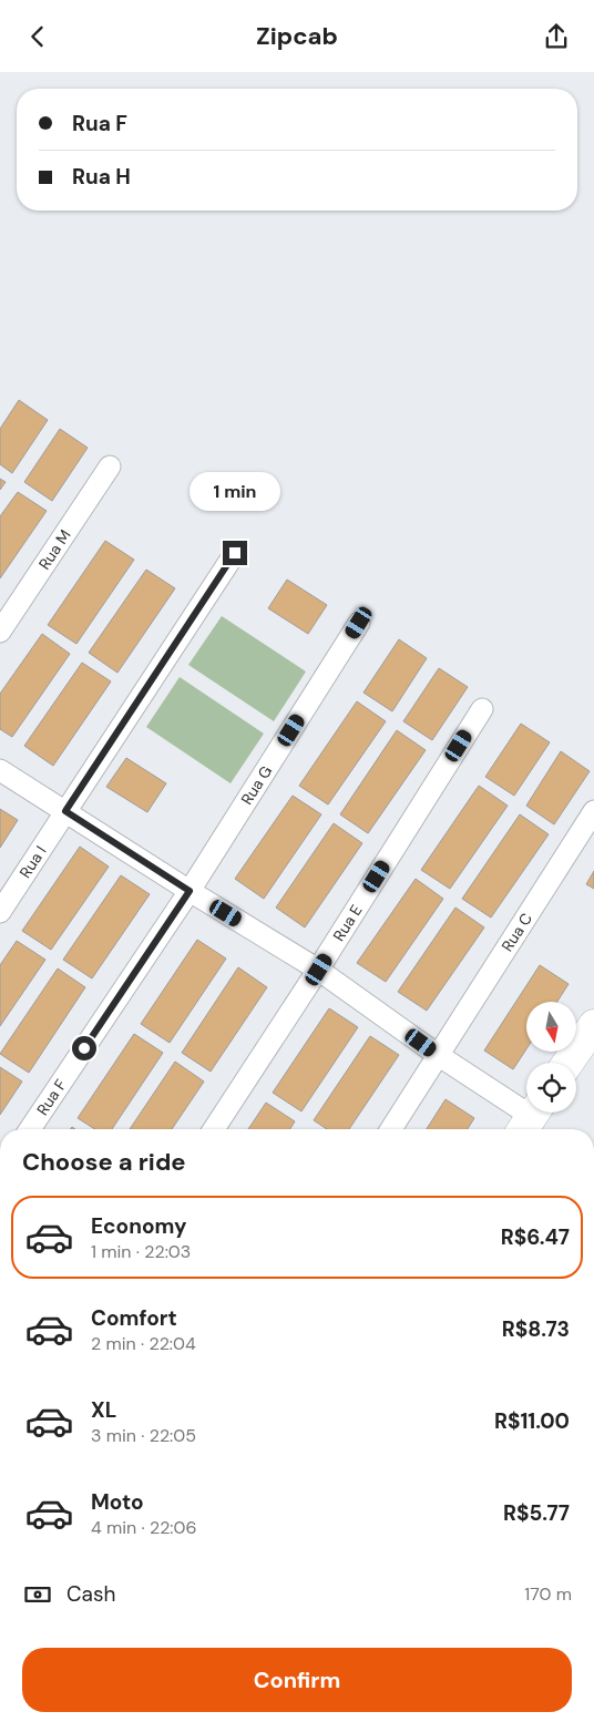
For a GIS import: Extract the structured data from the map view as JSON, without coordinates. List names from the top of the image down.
{
  "streets": {
    "street": [
      "Rua M",
      "Rua G",
      "Rua I",
      "Rua E",
      "Rua C",
      "Rua F"
    ]
  },
  "crossings": [
    ["Rua G", "Rua F"]
  ],
  "north": "bottom",
  "page": {
    "header": "Zipcab",
    "banner": ["Rua F", "Rua H"],
    "bubble": "1 min",
    "heading": "Choose a ride",
    "list": [
      {
        "name": "Economy",
        "note": "1 min · 22:03",
        "value": "R$6.47"
      },
      {
        "name": "Comfort",
        "note": "2 min · 22:04",
        "value": "R$8.73"
      },
      {
        "name": "XL",
        "note": "3 min · 22:05",
        "value": "R$11.00"
      },
      {
        "name": "Moto",
        "note": "4 min · 22:06",
        "value": "R$5.77"
      }
    ],
    "pay": ["Cash", "170 m"],
    "buttons": "Confirm"
  }
}
